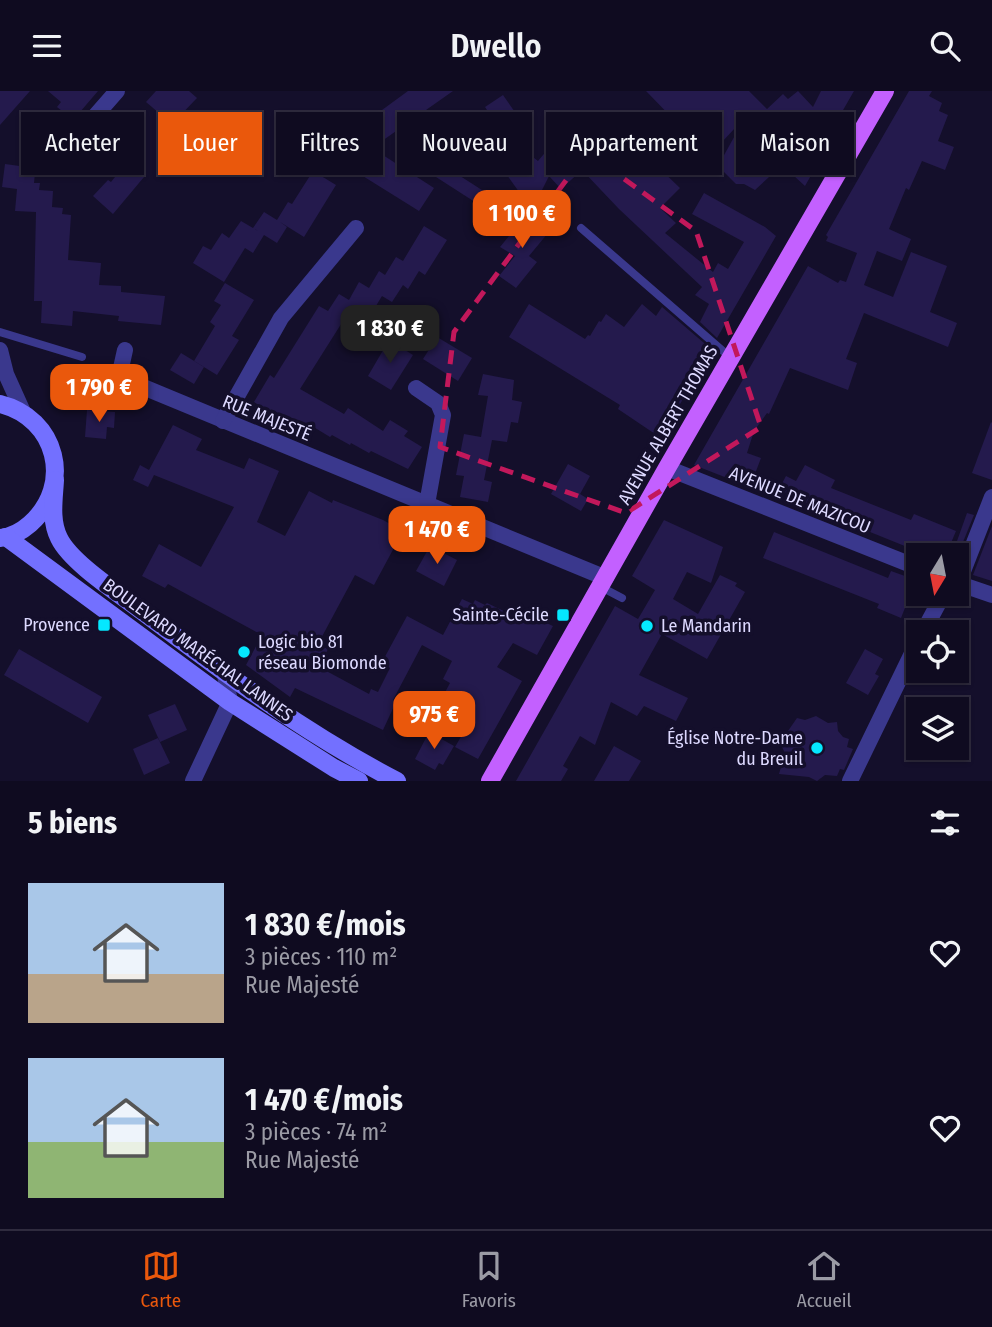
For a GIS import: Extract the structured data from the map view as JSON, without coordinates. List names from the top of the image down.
{
  "streets": {
    "main road": ["AVENUE ALBERT THOMAS", "BOULEVARD MARÉCHAL LANNES"],
    "street": ["RUE MAJESTÉ", "AVENUE DE MAZICOU"]
  },
  "crossings": [
    ["RUE MAJESTÉ", "AVENUE ALBERT THOMAS"],
    ["AVENUE ALBERT THOMAS", "AVENUE DE MAZICOU"]
  ],
  "places": {
    "transit": ["Sainte-Cécile", "Provence"],
    "other": ["Le Mandarin", "Logic bio 81 réseau Biomonde", "Église Notre-Dame du Breuil"]
  },
  "north": "bottom",
  "page": {
    "header": "Dwello",
    "chip": [
      "Acheter",
      "Louer",
      "Filtres",
      "Nouveau",
      "Appartement",
      "Maison"
    ],
    "price": [
      "1 100 €",
      "1 830 €",
      "1 790 €",
      "1 470 €",
      "975 €"
    ],
    "heading": "5 biens",
    "list": [
      {
        "name": "1 830 €/mois",
        "note": "3 pièces · 110 m² · Rue Majesté"
      },
      {
        "name": "1 470 €/mois",
        "note": "3 pièces · 74 m² · Rue Majesté"
      }
    ],
    "tabs": ["Carte", "Favoris", "Accueil"]
  }
}
